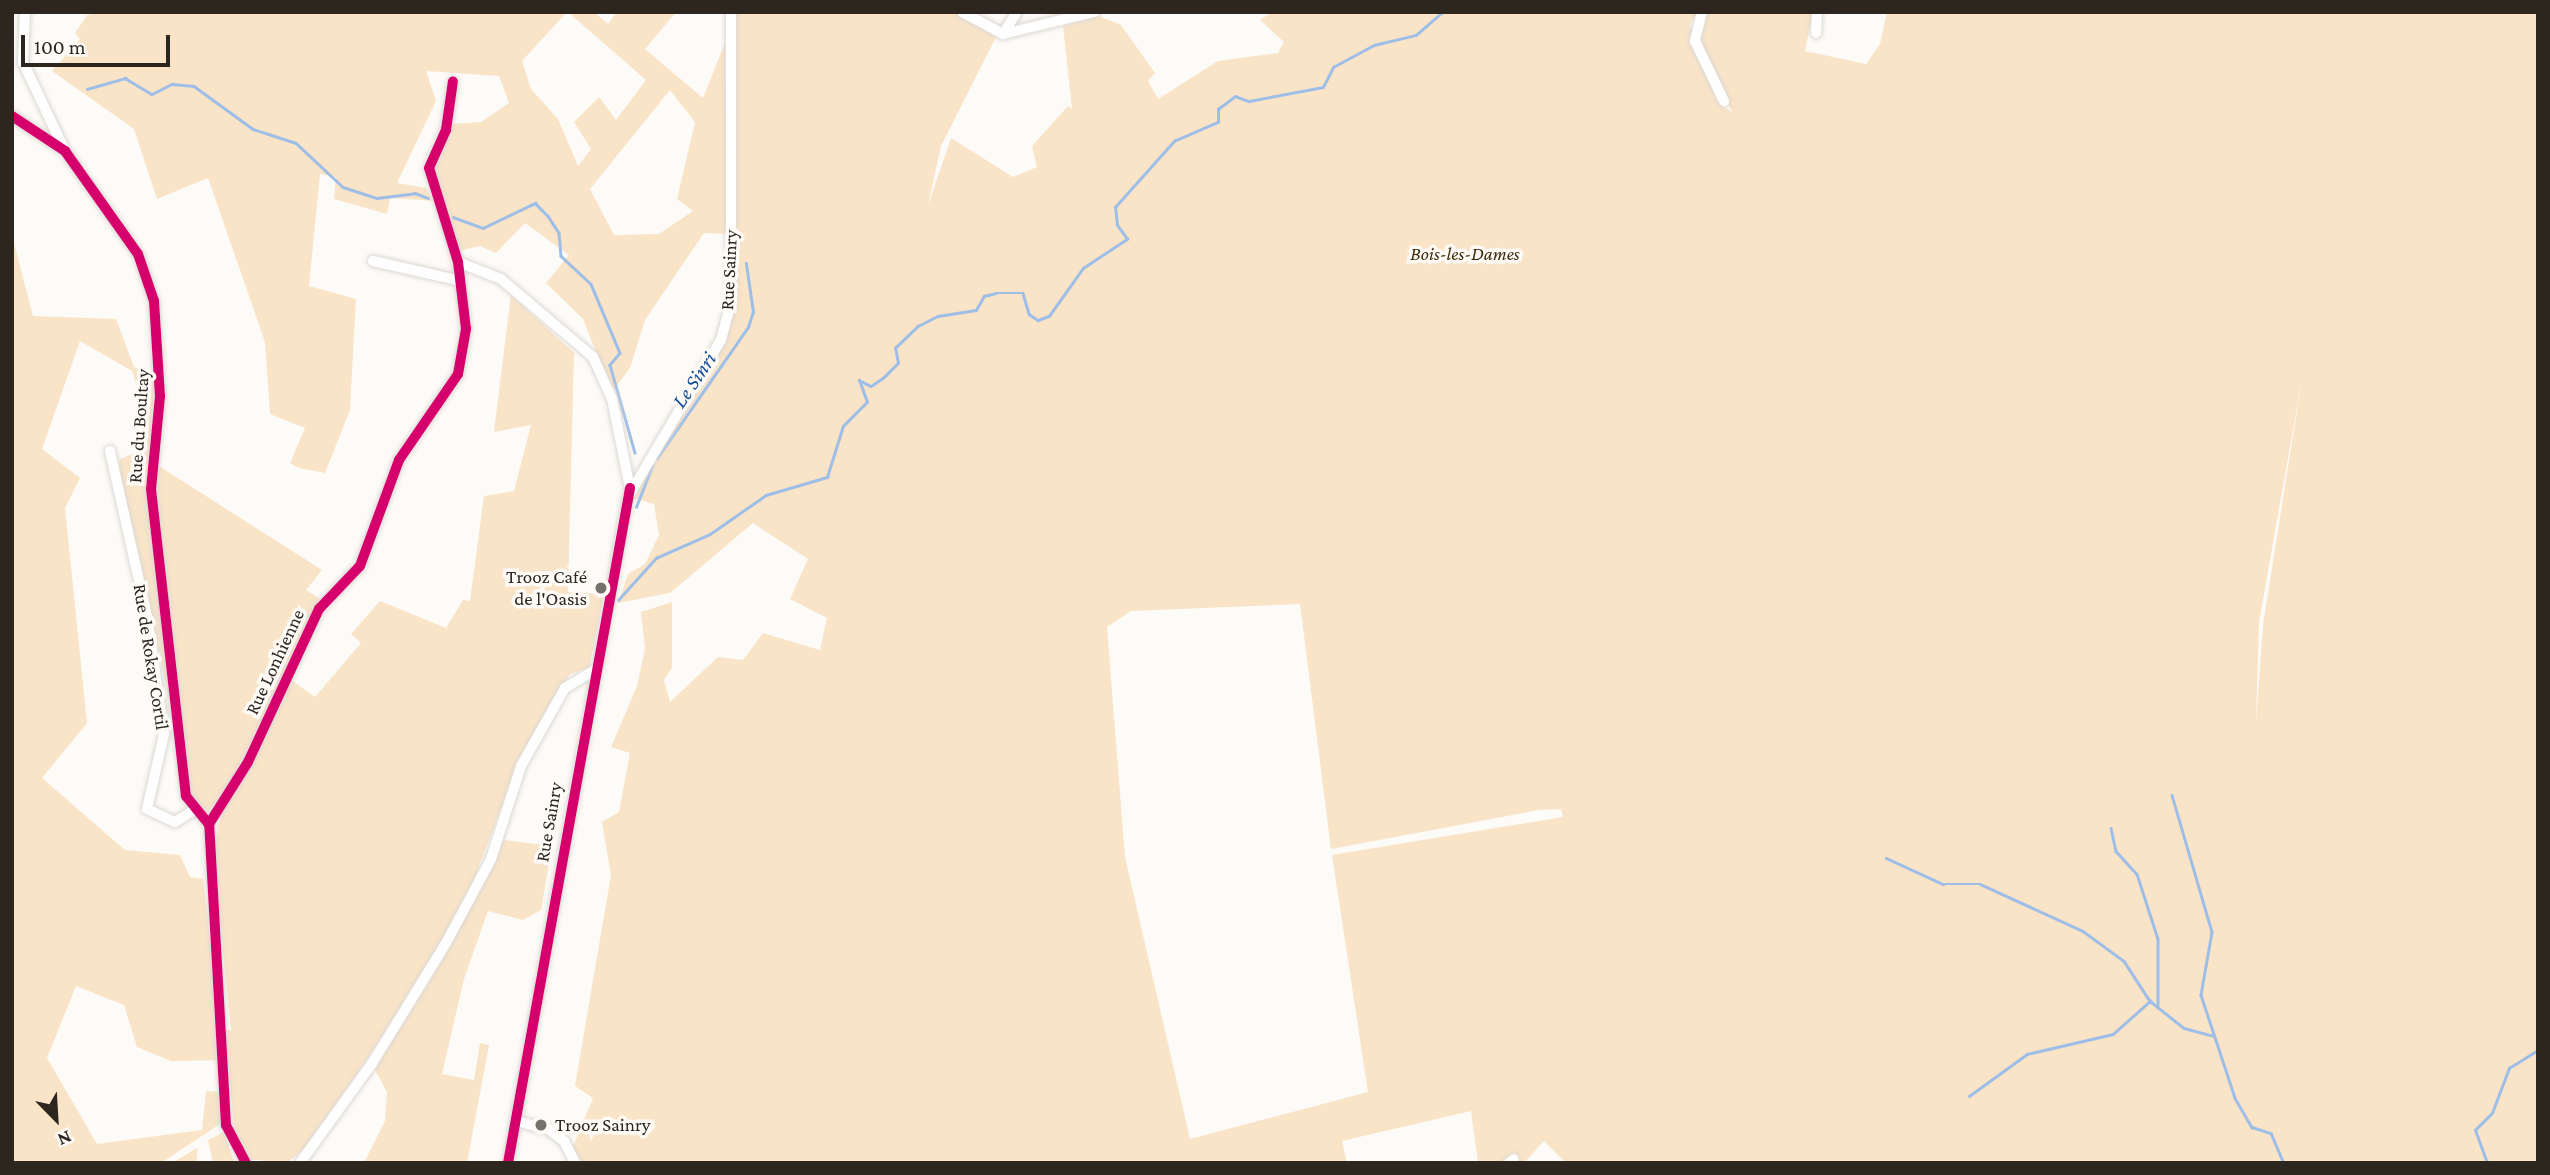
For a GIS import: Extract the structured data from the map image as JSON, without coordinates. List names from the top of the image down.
{
  "streets": {
    "street": [
      "Rue Sainry",
      "Rue du Boultay",
      "Rue de Rokay Cortil",
      "Rue Lonhienne"
    ]
  },
  "crossings": [
    ["Rue du Boultay", "Rue de Rokay Cortil"],
    ["Rue du Boultay", "Rue Lonhienne"]
  ],
  "water": ["Le Sinri"],
  "parks": ["Bois-les-Dames"],
  "places": ["Trooz Café de l'Oasis", "Trooz Sainry"],
  "scale_bar": "100 m",
  "north": "bottom right"
}
